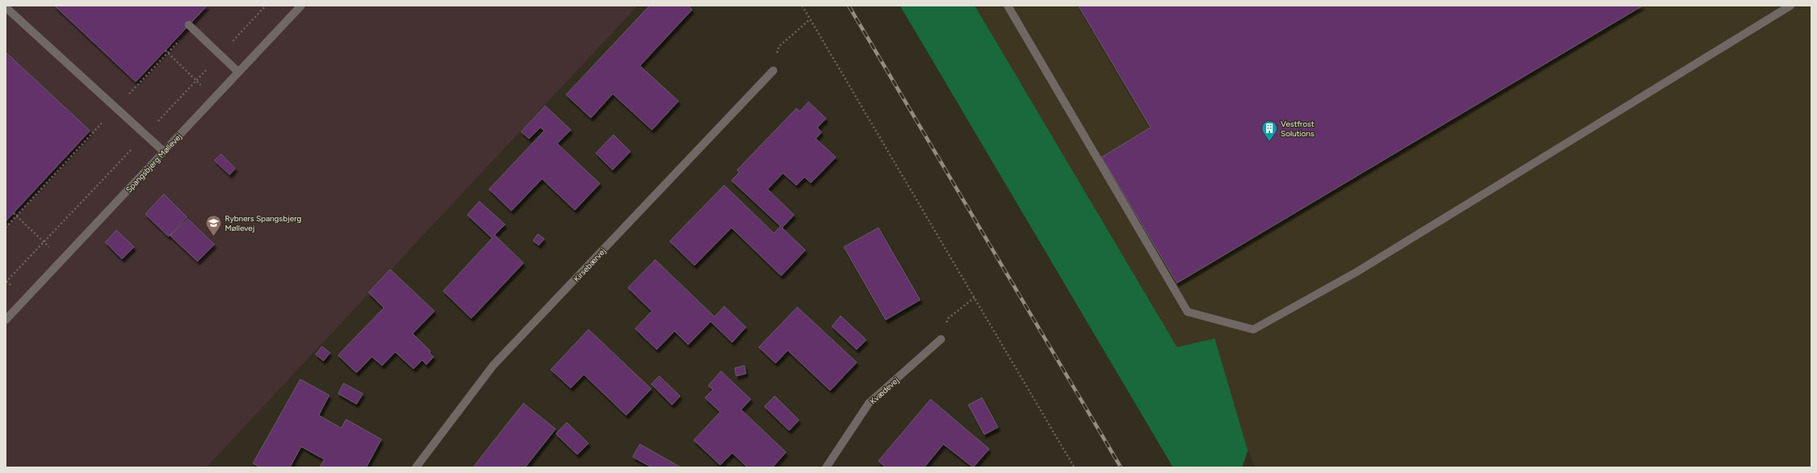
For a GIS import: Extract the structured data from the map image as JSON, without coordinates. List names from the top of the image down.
{
  "streets": {
    "street": ["Spangsbjerg Møllevej", "Kirsebærvej", "Kvædevej"]
  },
  "places": {
    "building": ["Vestfrost Solutions"],
    "school or university": ["Rybners Spangsbjerg Møllevej"]
  }
}
